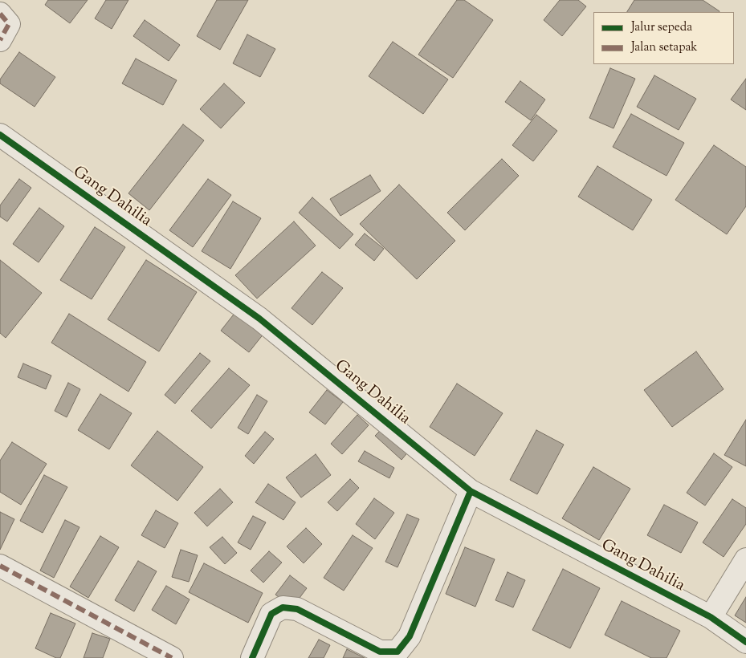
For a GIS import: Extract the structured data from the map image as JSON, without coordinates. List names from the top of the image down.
{
  "streets": {
    "street": ["Gang Dahilia"]
  },
  "legend": ["Jalur sepeda", "Jalan setapak"]
}
